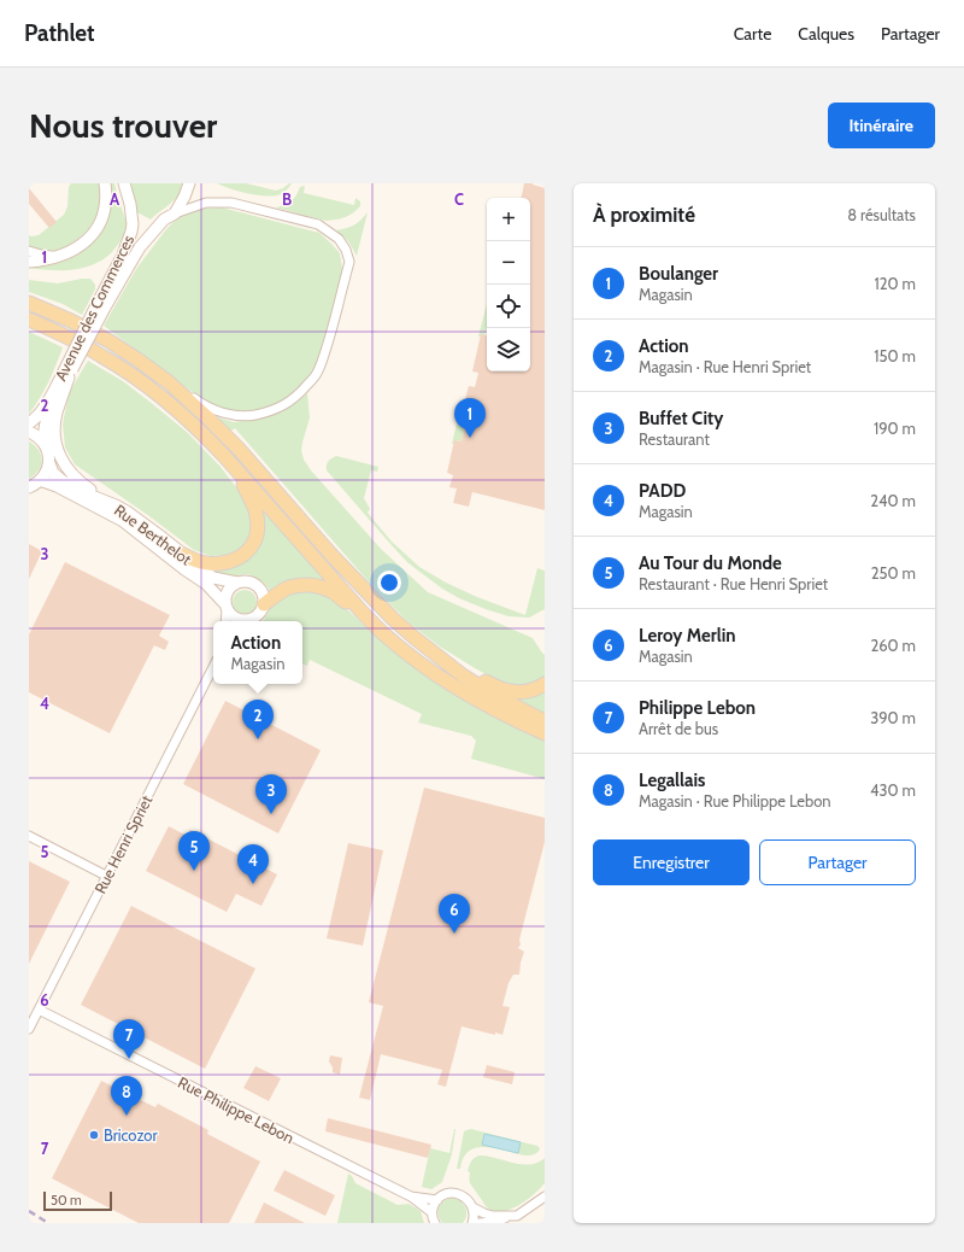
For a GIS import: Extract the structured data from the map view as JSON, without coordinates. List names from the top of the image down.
{
  "streets": {
    "street": [
      "Avenue des Commerces",
      "Rue Berthelot",
      "Rue Henri Spriet",
      "Rue Philippe Lebon"
    ]
  },
  "crossings": [
    ["Avenue des Commerces", "Rue Berthelot"],
    ["Rue Henri Spriet", "Rue Philippe Lebon"]
  ],
  "places": ["Bricozor"],
  "scale_bar": "50 m",
  "page": {
    "header": "Pathlet",
    "nav": ["Carte", "Calques", "Partager"],
    "buttons": [
      "Itinéraire",
      ["Enregistrer", "Partager"]
    ],
    "title": "Nous trouver",
    "heading": ["À proximité", "8 résultats"],
    "map_buttons": ["+", "−"],
    "list": [
      {
        "mark": "1",
        "name": "Boulanger",
        "note": "Magasin",
        "value": "120 m"
      },
      {
        "mark": "2",
        "name": "Action",
        "note": "Magasin · Rue Henri Spriet",
        "value": "150 m"
      },
      {
        "mark": "3",
        "name": "Buffet City",
        "note": "Restaurant",
        "value": "190 m"
      },
      {
        "mark": "4",
        "name": "PADD",
        "note": "Magasin",
        "value": "240 m"
      },
      {
        "mark": "5",
        "name": "Au Tour du Monde",
        "note": "Restaurant · Rue Henri Spriet",
        "value": "250 m"
      },
      {
        "mark": "6",
        "name": "Leroy Merlin",
        "note": "Magasin",
        "value": "260 m"
      },
      {
        "mark": "7",
        "name": "Philippe Lebon",
        "note": "Arrêt de bus",
        "value": "390 m"
      },
      {
        "mark": "8",
        "name": "Legallais",
        "note": "Magasin · Rue Philippe Lebon",
        "value": "430 m"
      }
    ],
    "pins": [
      "1",
      "2",
      "3",
      "5",
      "4",
      "6",
      "7",
      "8"
    ],
    "popup": ["Action", "Magasin"],
    "scale": "50 m"
  },
  "grid": {
    "columns": ["A", "B", "C"],
    "rows": [
      "1",
      "2",
      "3",
      "4",
      "5",
      "6",
      "7"
    ]
  }
}
